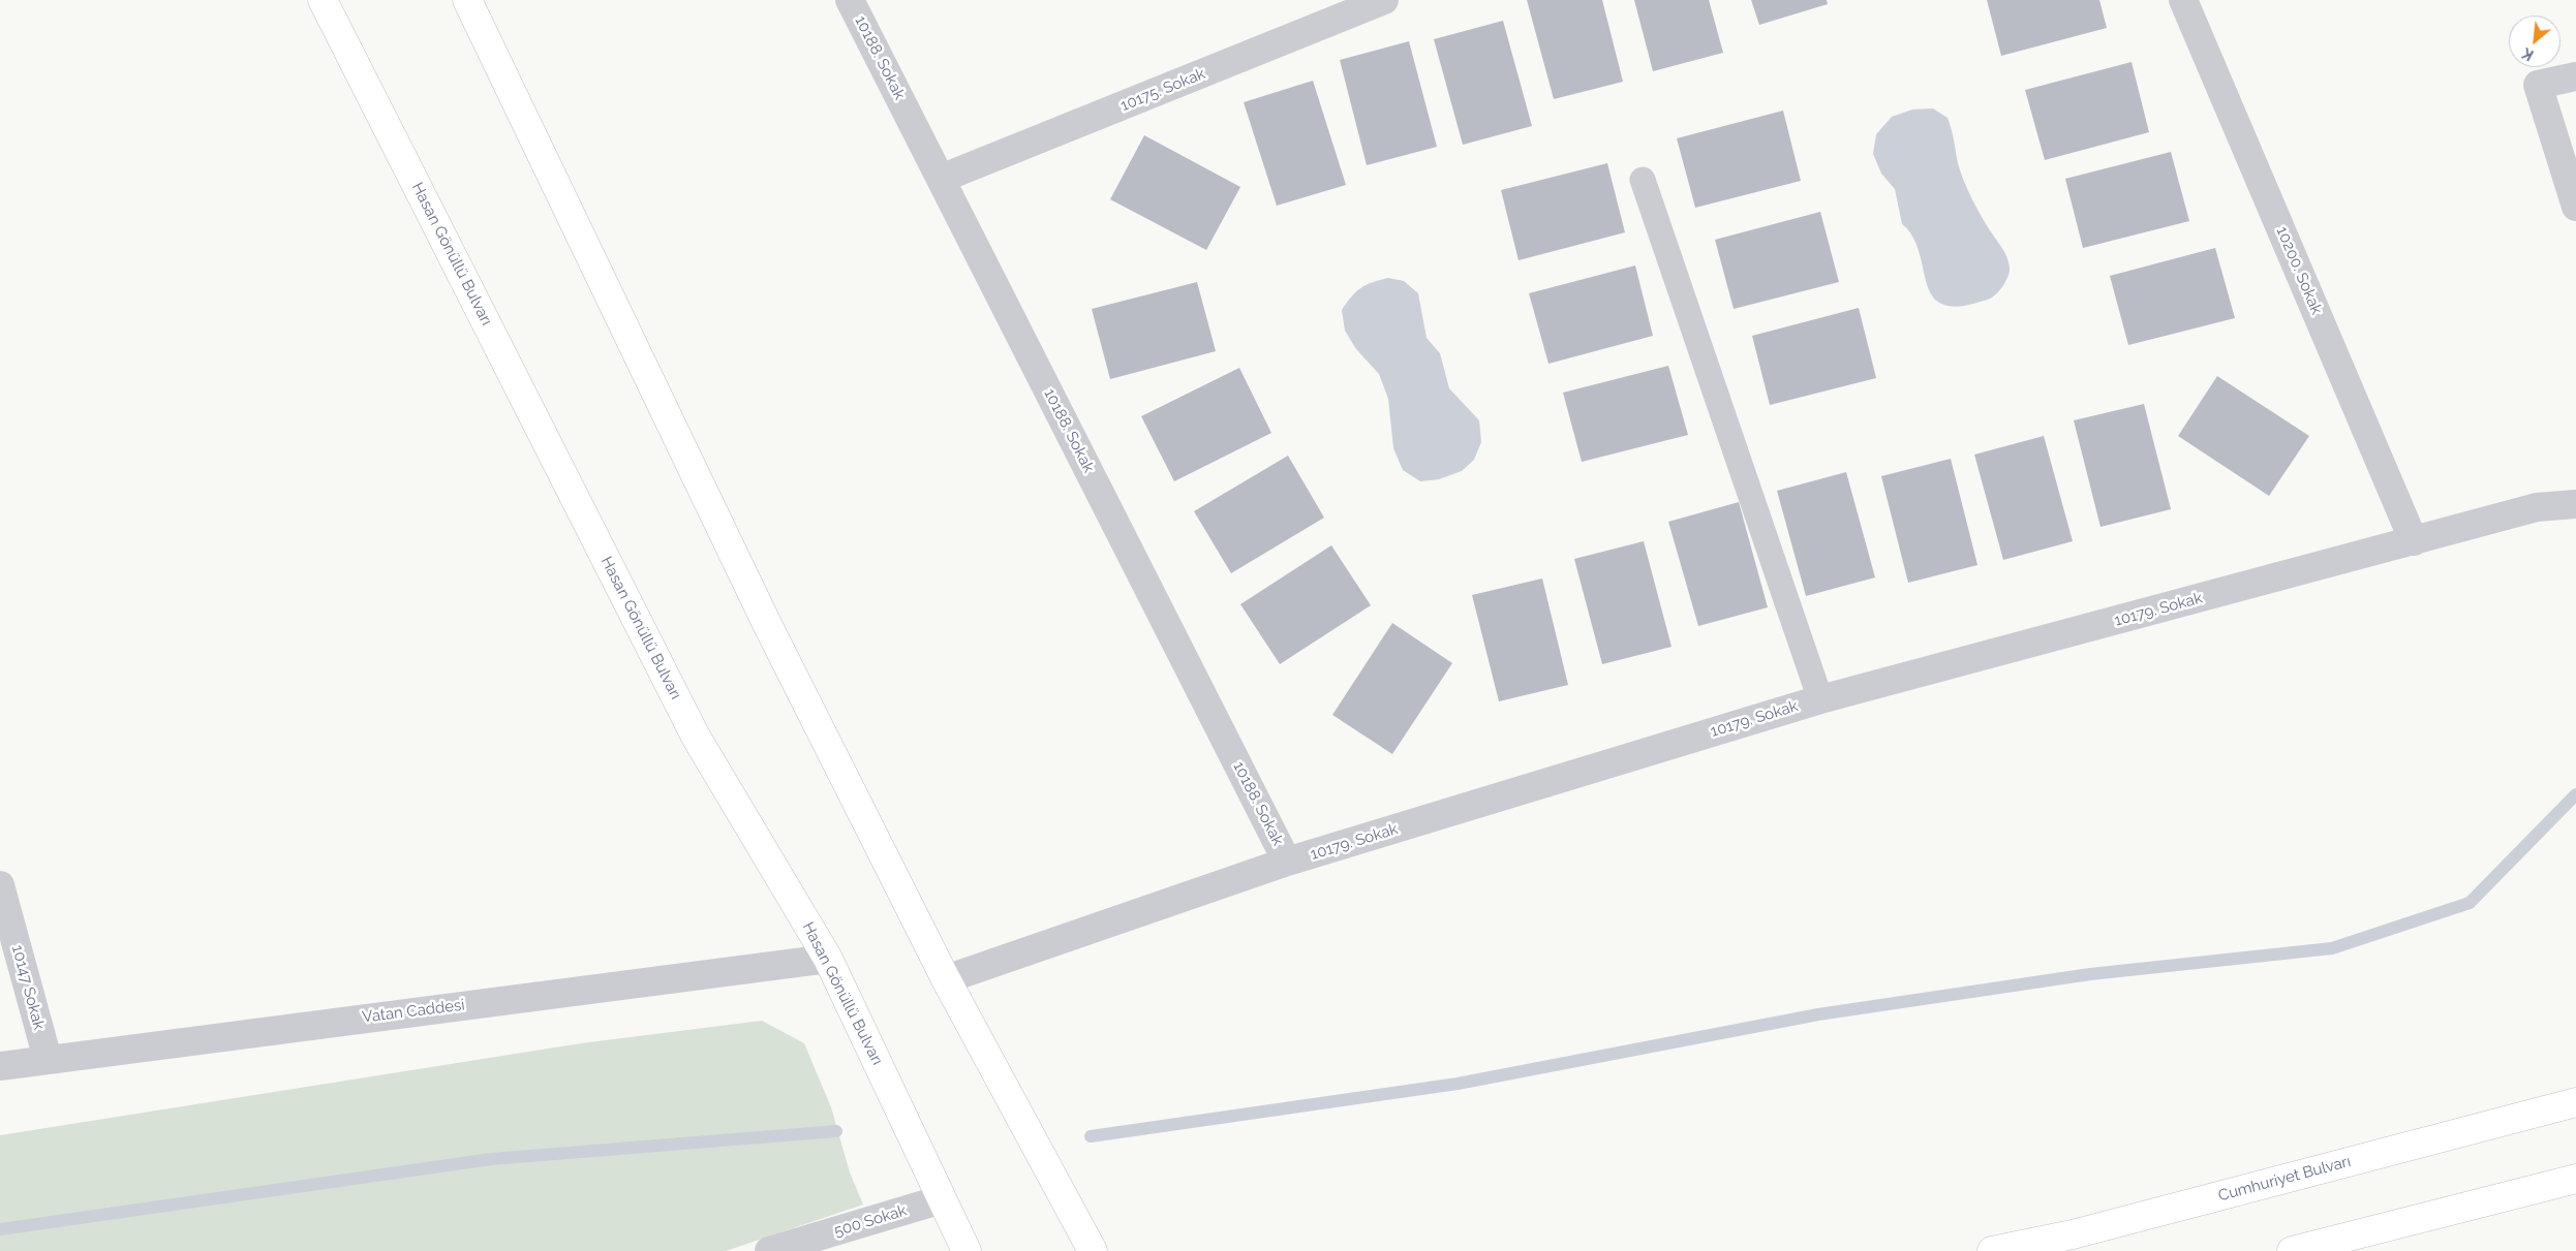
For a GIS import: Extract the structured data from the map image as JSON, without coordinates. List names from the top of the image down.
{
  "streets": {
    "main road": ["Hasan Gönüllü Bulvarı", "Cumhuriyet Bulvarı"],
    "street": [
      "10188. Sokak",
      "10175. Sokak",
      "10200. Sokak",
      "10179. Sokak",
      "10147 Sokak",
      "Vatan Caddesi",
      "500 Sokak"
    ]
  },
  "crossings": [
    ["10188. Sokak", "10175. Sokak"],
    ["10188. Sokak", "10179. Sokak"],
    ["Hasan Gönüllü Bulvarı", "Vatan Caddesi"],
    ["Hasan Gönüllü Bulvarı", "500 Sokak"],
    ["10200. Sokak", "10179. Sokak"],
    ["10147 Sokak", "Vatan Caddesi"]
  ],
  "north": "bottom left"
}
